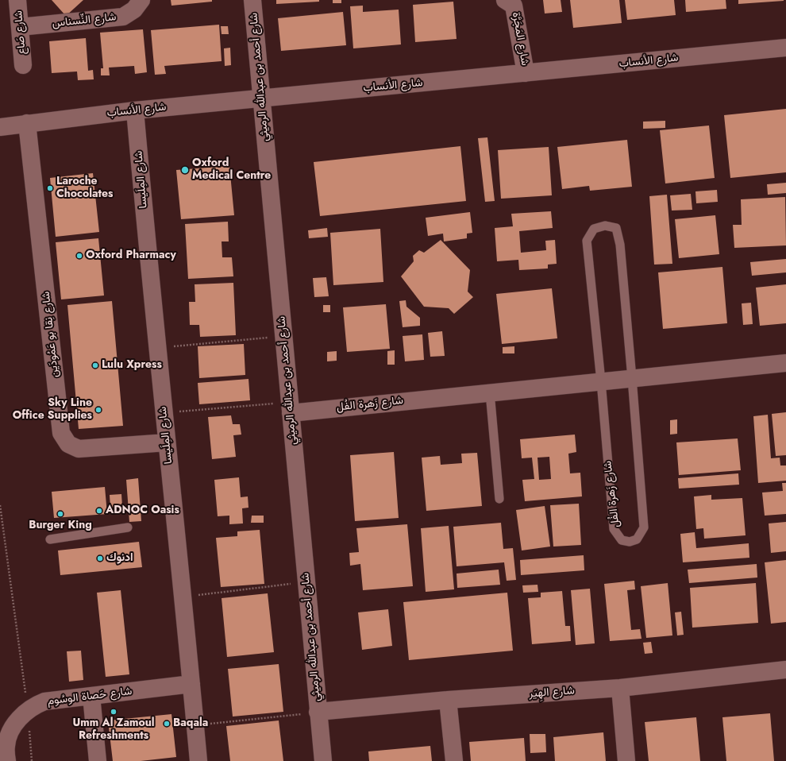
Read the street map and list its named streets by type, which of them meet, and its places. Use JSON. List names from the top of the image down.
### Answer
{
  "streets": {
    "street": [
      "شارع النِّسناس",
      "شارع صَاع",
      "شارع المَجَرَّة",
      "شارع الأنساب",
      "شارع أحمد بن عبدالله الرميثي",
      "شارع المِلَيسا",
      "شارع نِقا بو عَمُودَين",
      "شارع زَهرة الفُل",
      "شارع الهِيَر",
      "شارع حَصاة الوسُوم"
    ]
  },
  "crossings": [
    ["شارع النِّسناس", "شارع صَاع"],
    ["شارع المَجَرَّة", "شارع الأنساب"],
    ["شارع الأنساب", "شارع أحمد بن عبدالله الرميثي"],
    ["شارع الأنساب", "شارع المِلَيسا"],
    ["شارع الأنساب", "شارع نِقا بو عَمُودَين"],
    ["شارع أحمد بن عبدالله الرميثي", "شارع زَهرة الفُل"],
    ["شارع أحمد بن عبدالله الرميثي", "شارع الهِيَر"],
    ["شارع المِلَيسا", "شارع نِقا بو عَمُودَين"],
    ["شارع المِلَيسا", "شارع حَصاة الوسُوم"]
  ],
  "places": [
    "Oxford Medical Centre",
    "Laroche Chocolates",
    "Oxford Pharmacy",
    "Lulu Xpress",
    "Sky Line Office Supplies",
    "ADNOC Oasis",
    "Burger King",
    "ادنوك",
    "Umm Al Zamoul Refreshments",
    "Baqala"
  ]
}
